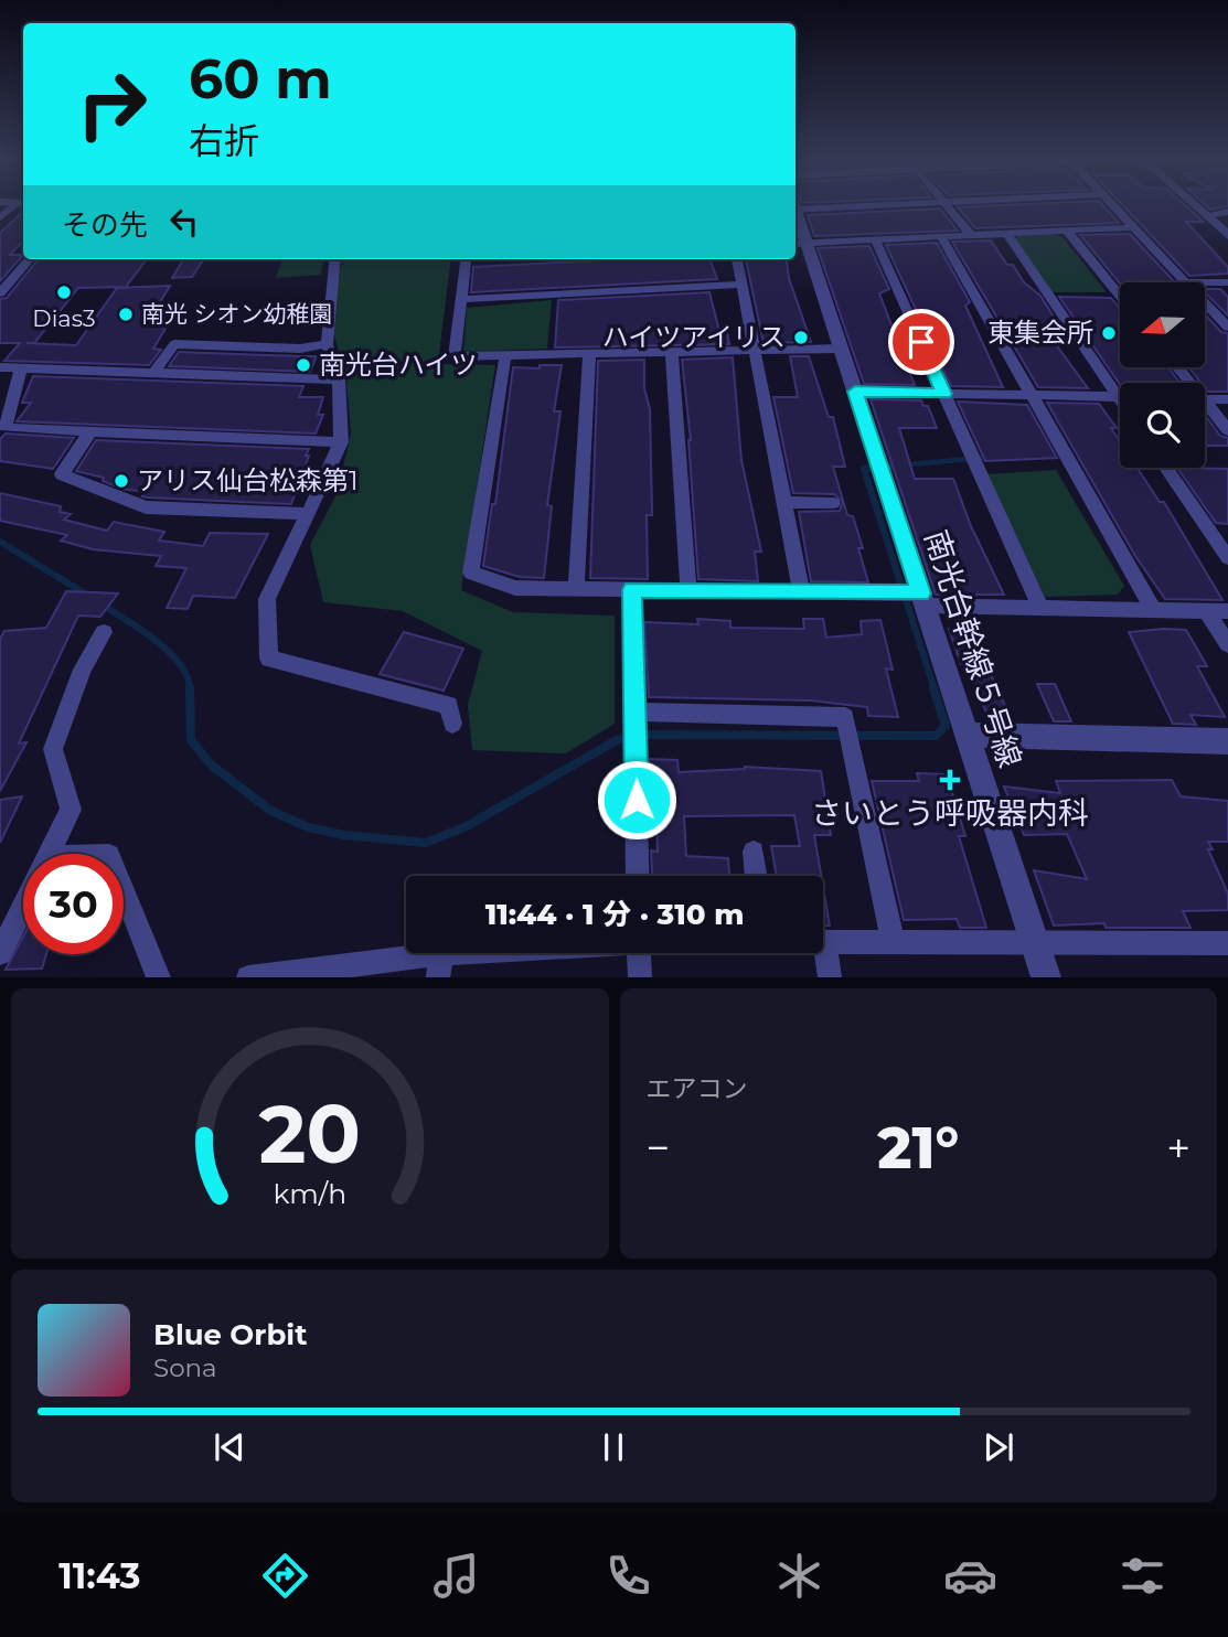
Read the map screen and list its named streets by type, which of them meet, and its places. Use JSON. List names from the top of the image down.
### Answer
{
  "streets": {
    "street": ["南光台幹線５号線"]
  },
  "places": {
    "other": [
      "Dias3",
      "南光 シオン幼稚園",
      "東集会所",
      "ハイツアイリス",
      "南光台ハイツ",
      "アリス仙台松森第1"
    ],
    "health": ["さいとう呼吸器内科"]
  },
  "north": "left",
  "page": {
    "turn": ["60 m", "右折"],
    "then": "その先",
    "limit": "30",
    "trip": "11:44 · 1 分 · 310 m",
    "tile": "エアコン",
    "heat": ["−", "21°", "+"],
    "song": ["Blue Orbit", "Sona"],
    "tabs": "11:43",
    "gauge": ["20", "km/h"]
  }
}
